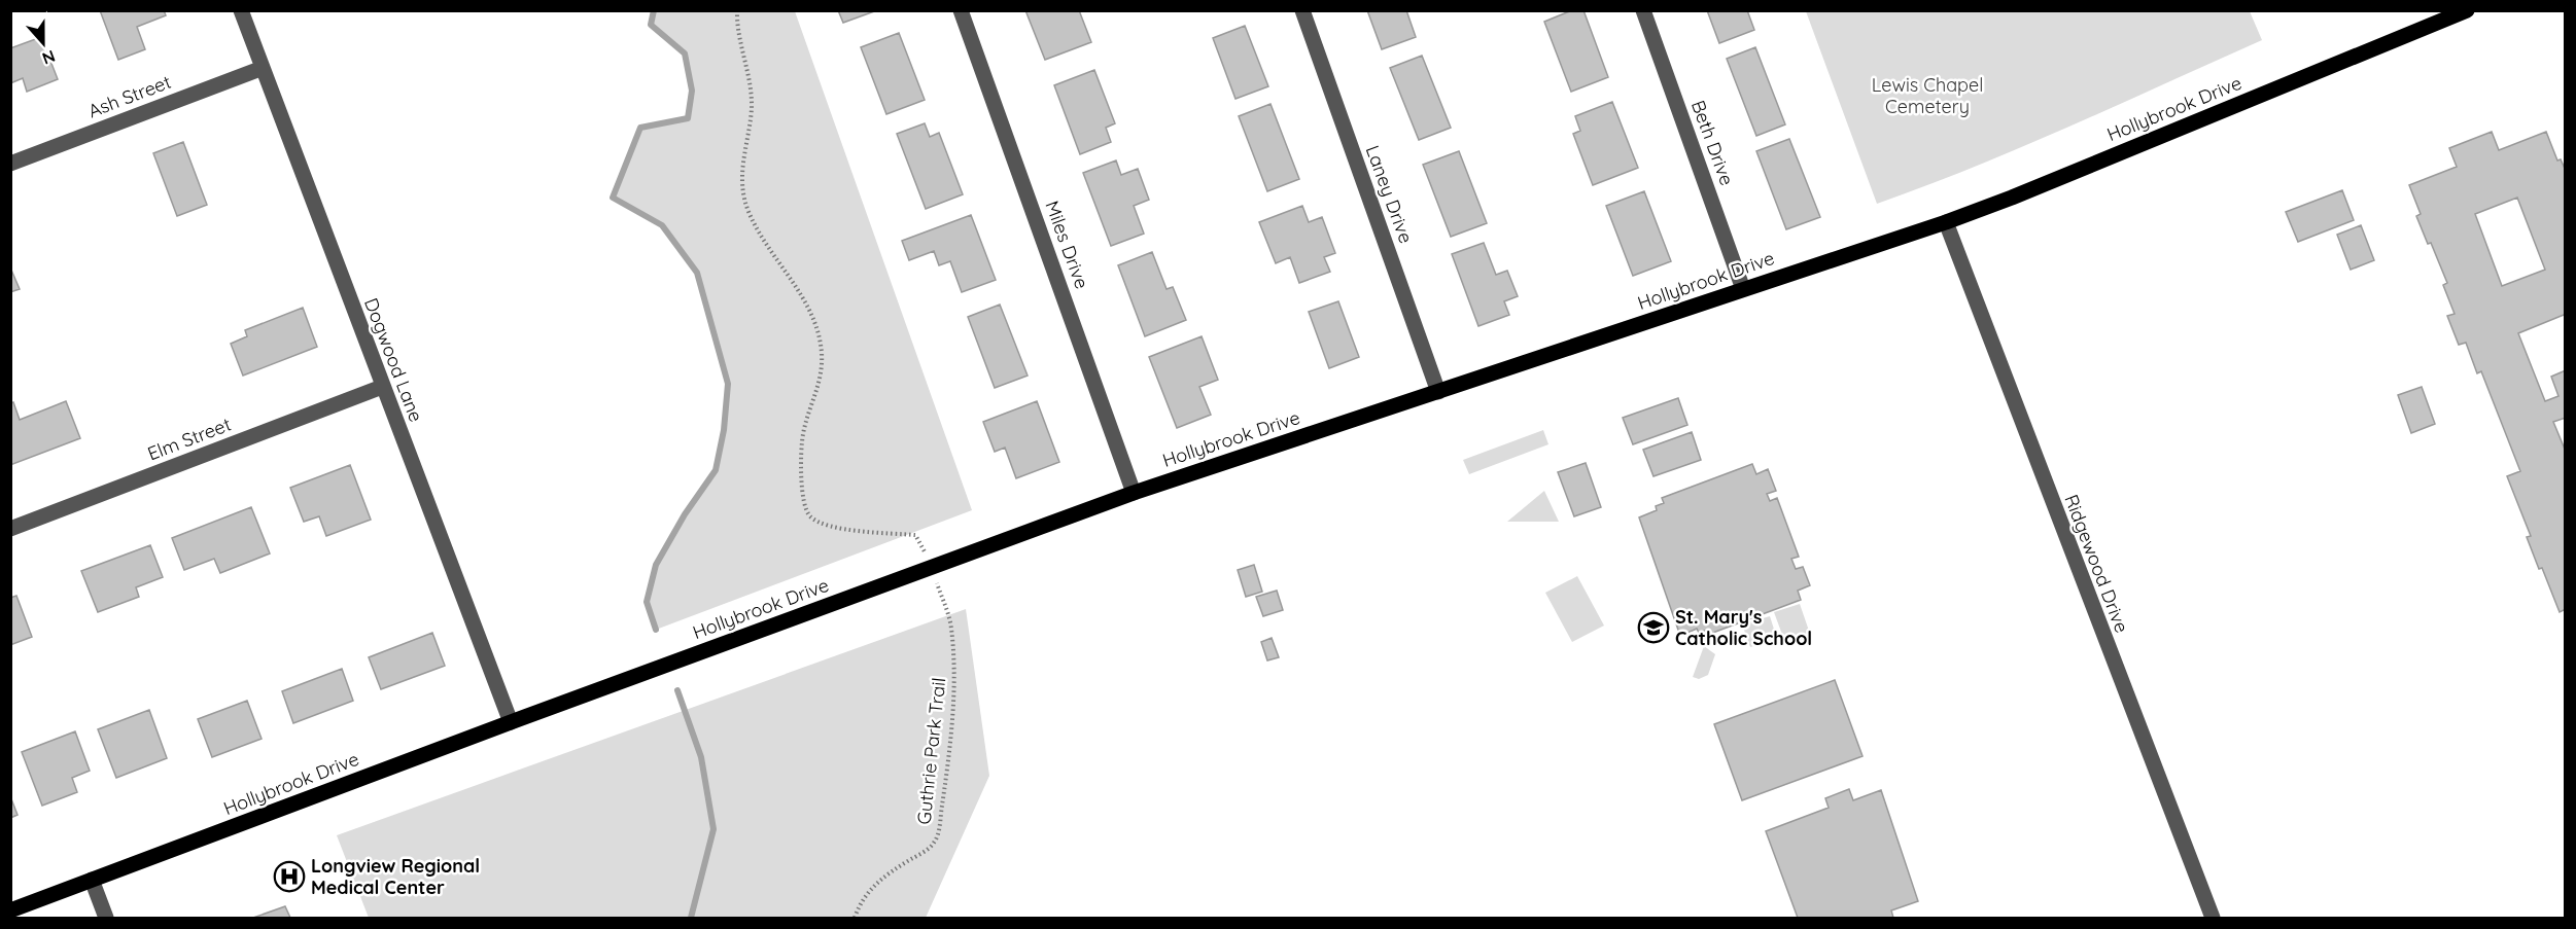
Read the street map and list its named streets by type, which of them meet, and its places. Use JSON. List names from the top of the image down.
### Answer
{
  "streets": {
    "main road": ["Hollybrook Drive"],
    "street": [
      "Ash Street",
      "Beth Drive",
      "Laney Drive",
      "Miles Drive",
      "Dogwood Lane",
      "Elm Street",
      "Ridgewood Drive"
    ],
    "path": ["Guthrie Park Trail"]
  },
  "crossings": [
    ["Ash Street", "Dogwood Lane"],
    ["Hollybrook Drive", "Beth Drive"],
    ["Hollybrook Drive", "Laney Drive"],
    ["Hollybrook Drive", "Miles Drive"],
    ["Hollybrook Drive", "Dogwood Lane"],
    ["Hollybrook Drive", "Ridgewood Drive"],
    ["Dogwood Lane", "Elm Street"]
  ],
  "parks": ["Lewis Chapel Cemetery"],
  "places": {
    "school or university": ["St. Mary's Catholic School"],
    "hospital": ["Longview Regional Medical Center"]
  },
  "north": "bottom"
}
